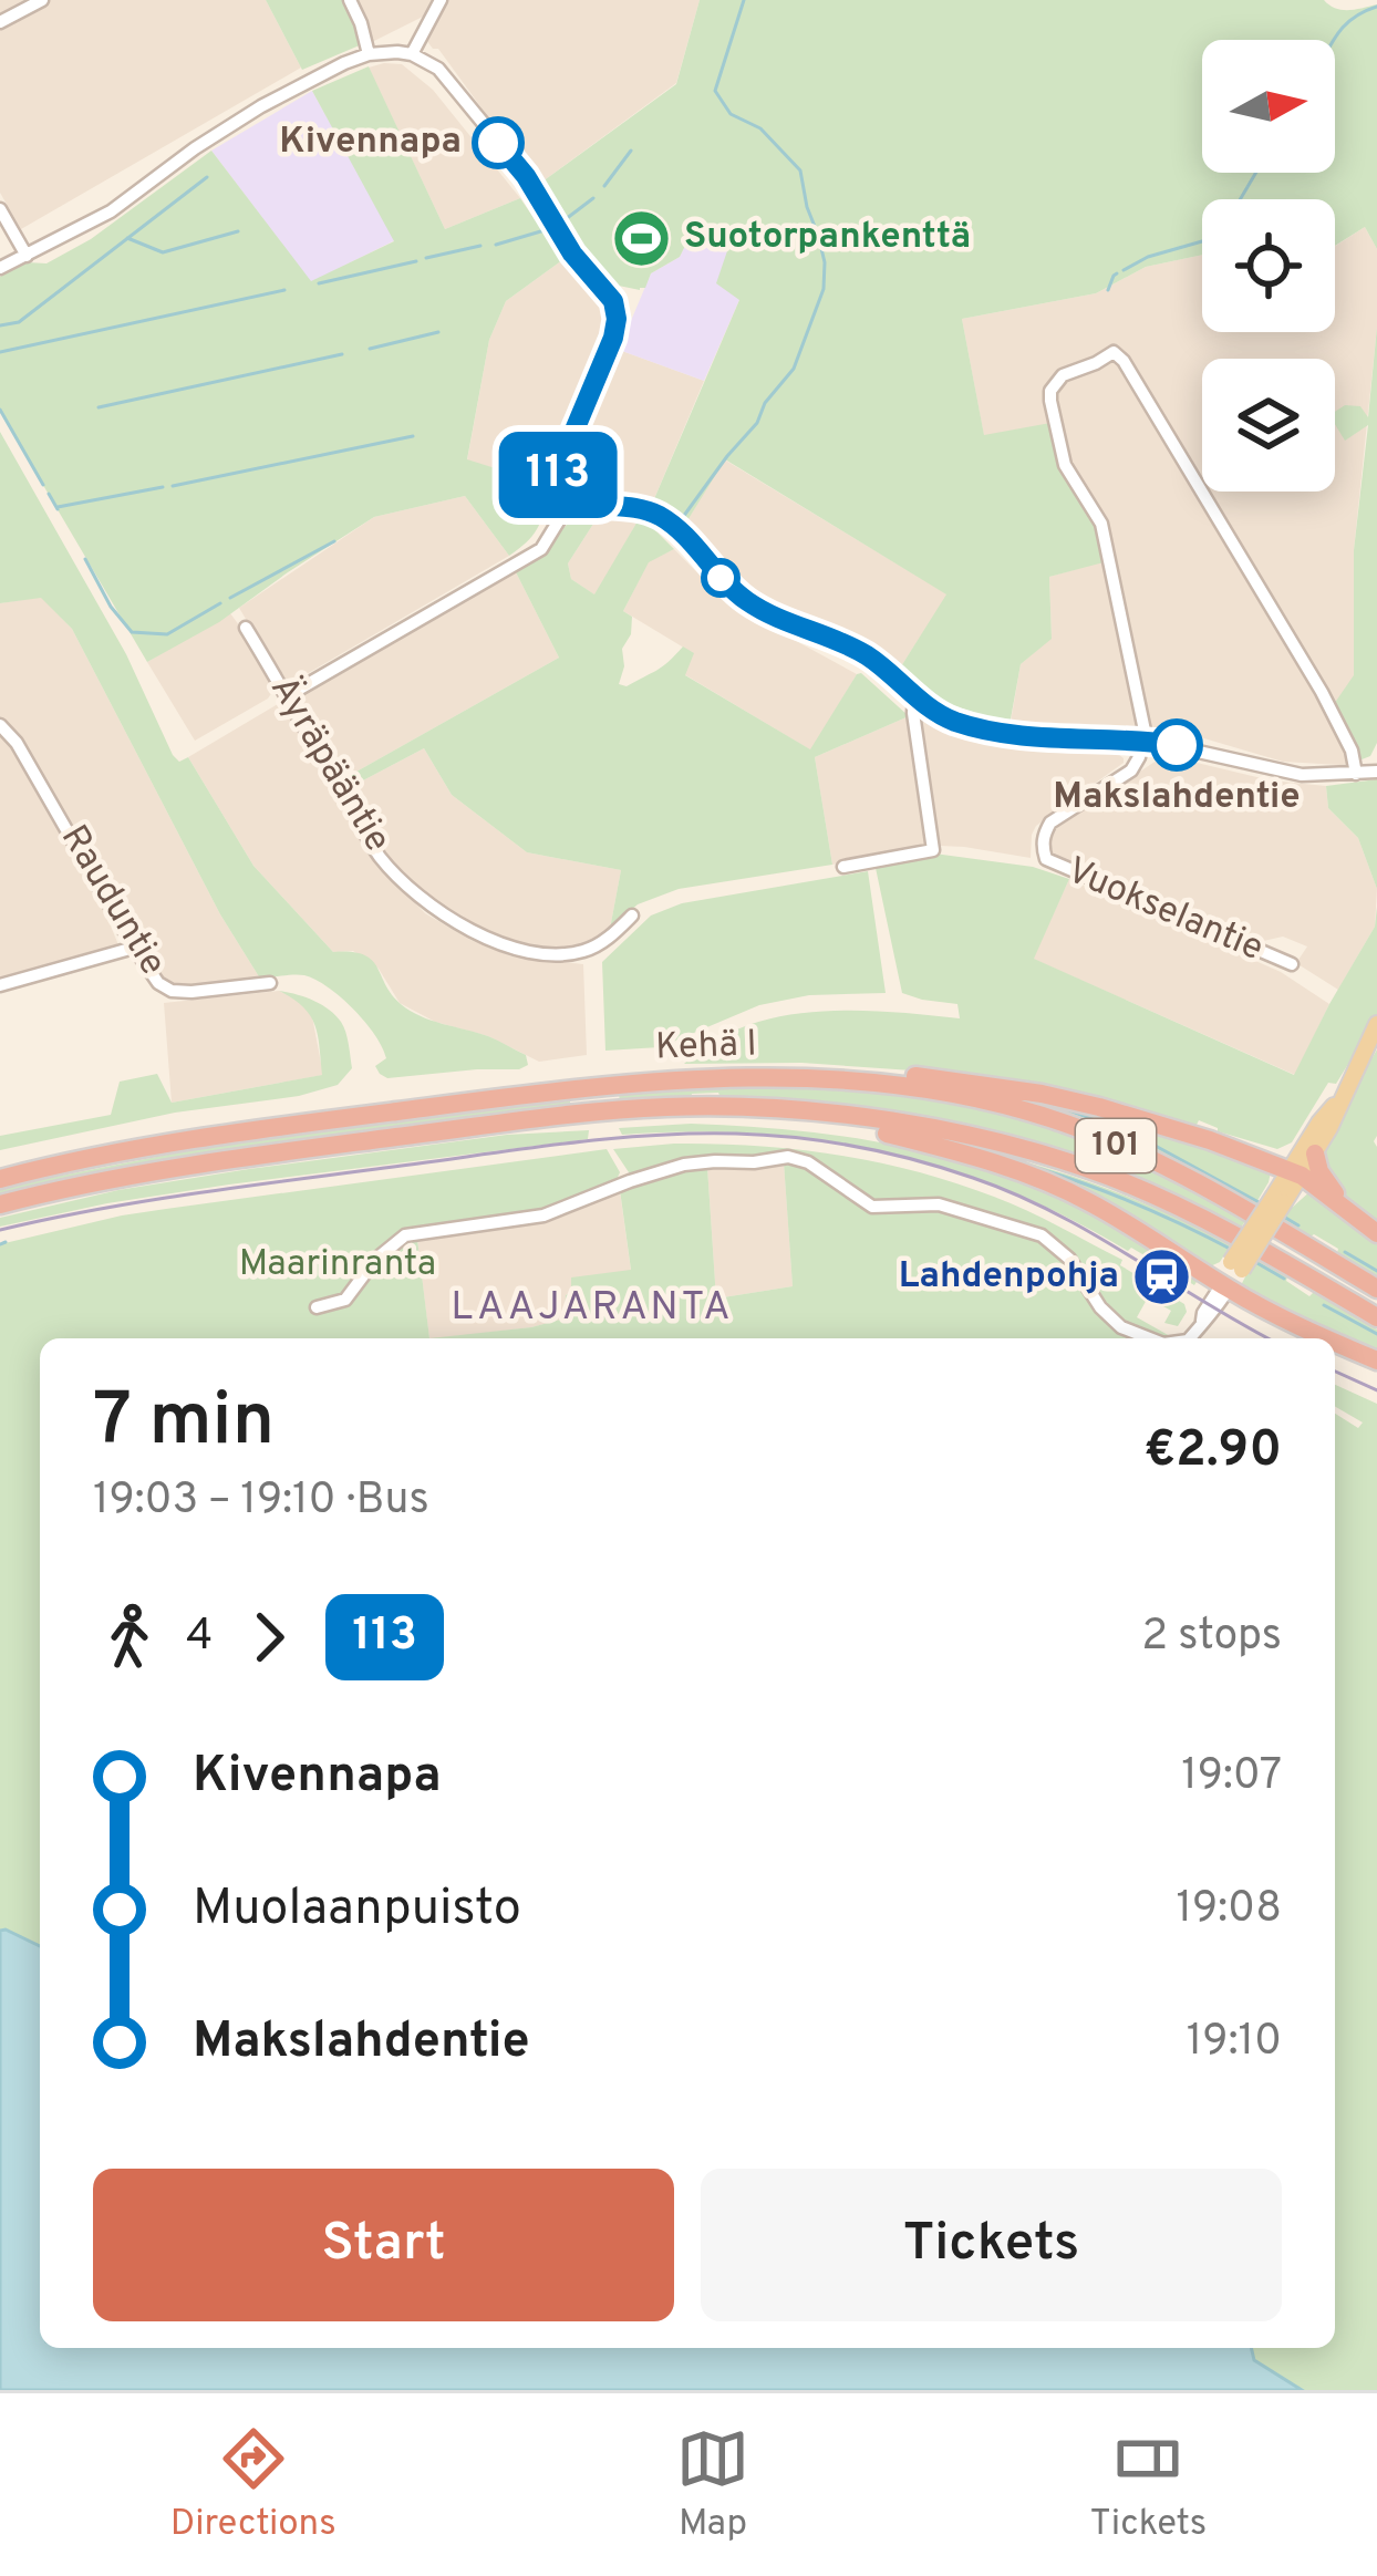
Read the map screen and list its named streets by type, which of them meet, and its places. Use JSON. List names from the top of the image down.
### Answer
{
  "streets": {
    "highway": ["Kehä I", "101"],
    "street": ["Äyräpääntie", "Rauduntie", "Vuokselantie"]
  },
  "districts": ["LAAJARANTA"],
  "parks": ["Maarinranta"],
  "places": {
    "other": ["Kivennapa", "Makslahdentie"],
    "sports": ["Suotorpankenttä"],
    "station": ["Lahdenpohja"]
  },
  "lines": ["bus line 113"],
  "north": "right",
  "page": {
    "on_map": "113",
    "heading": ["7 min", "19:03 – 19:10 · Bus", "€2.90"],
    "legs": ["4", "113", "2 stops"],
    "list": [
      {
        "name": "Kivennapa",
        "value": "19:07"
      },
      {
        "name": "Muolaanpuisto",
        "value": "19:08"
      },
      {
        "name": "Makslahdentie",
        "value": "19:10"
      }
    ],
    "buttons": ["Start", "Tickets"],
    "tabs": ["Directions", "Map", "Tickets"]
  }
}
